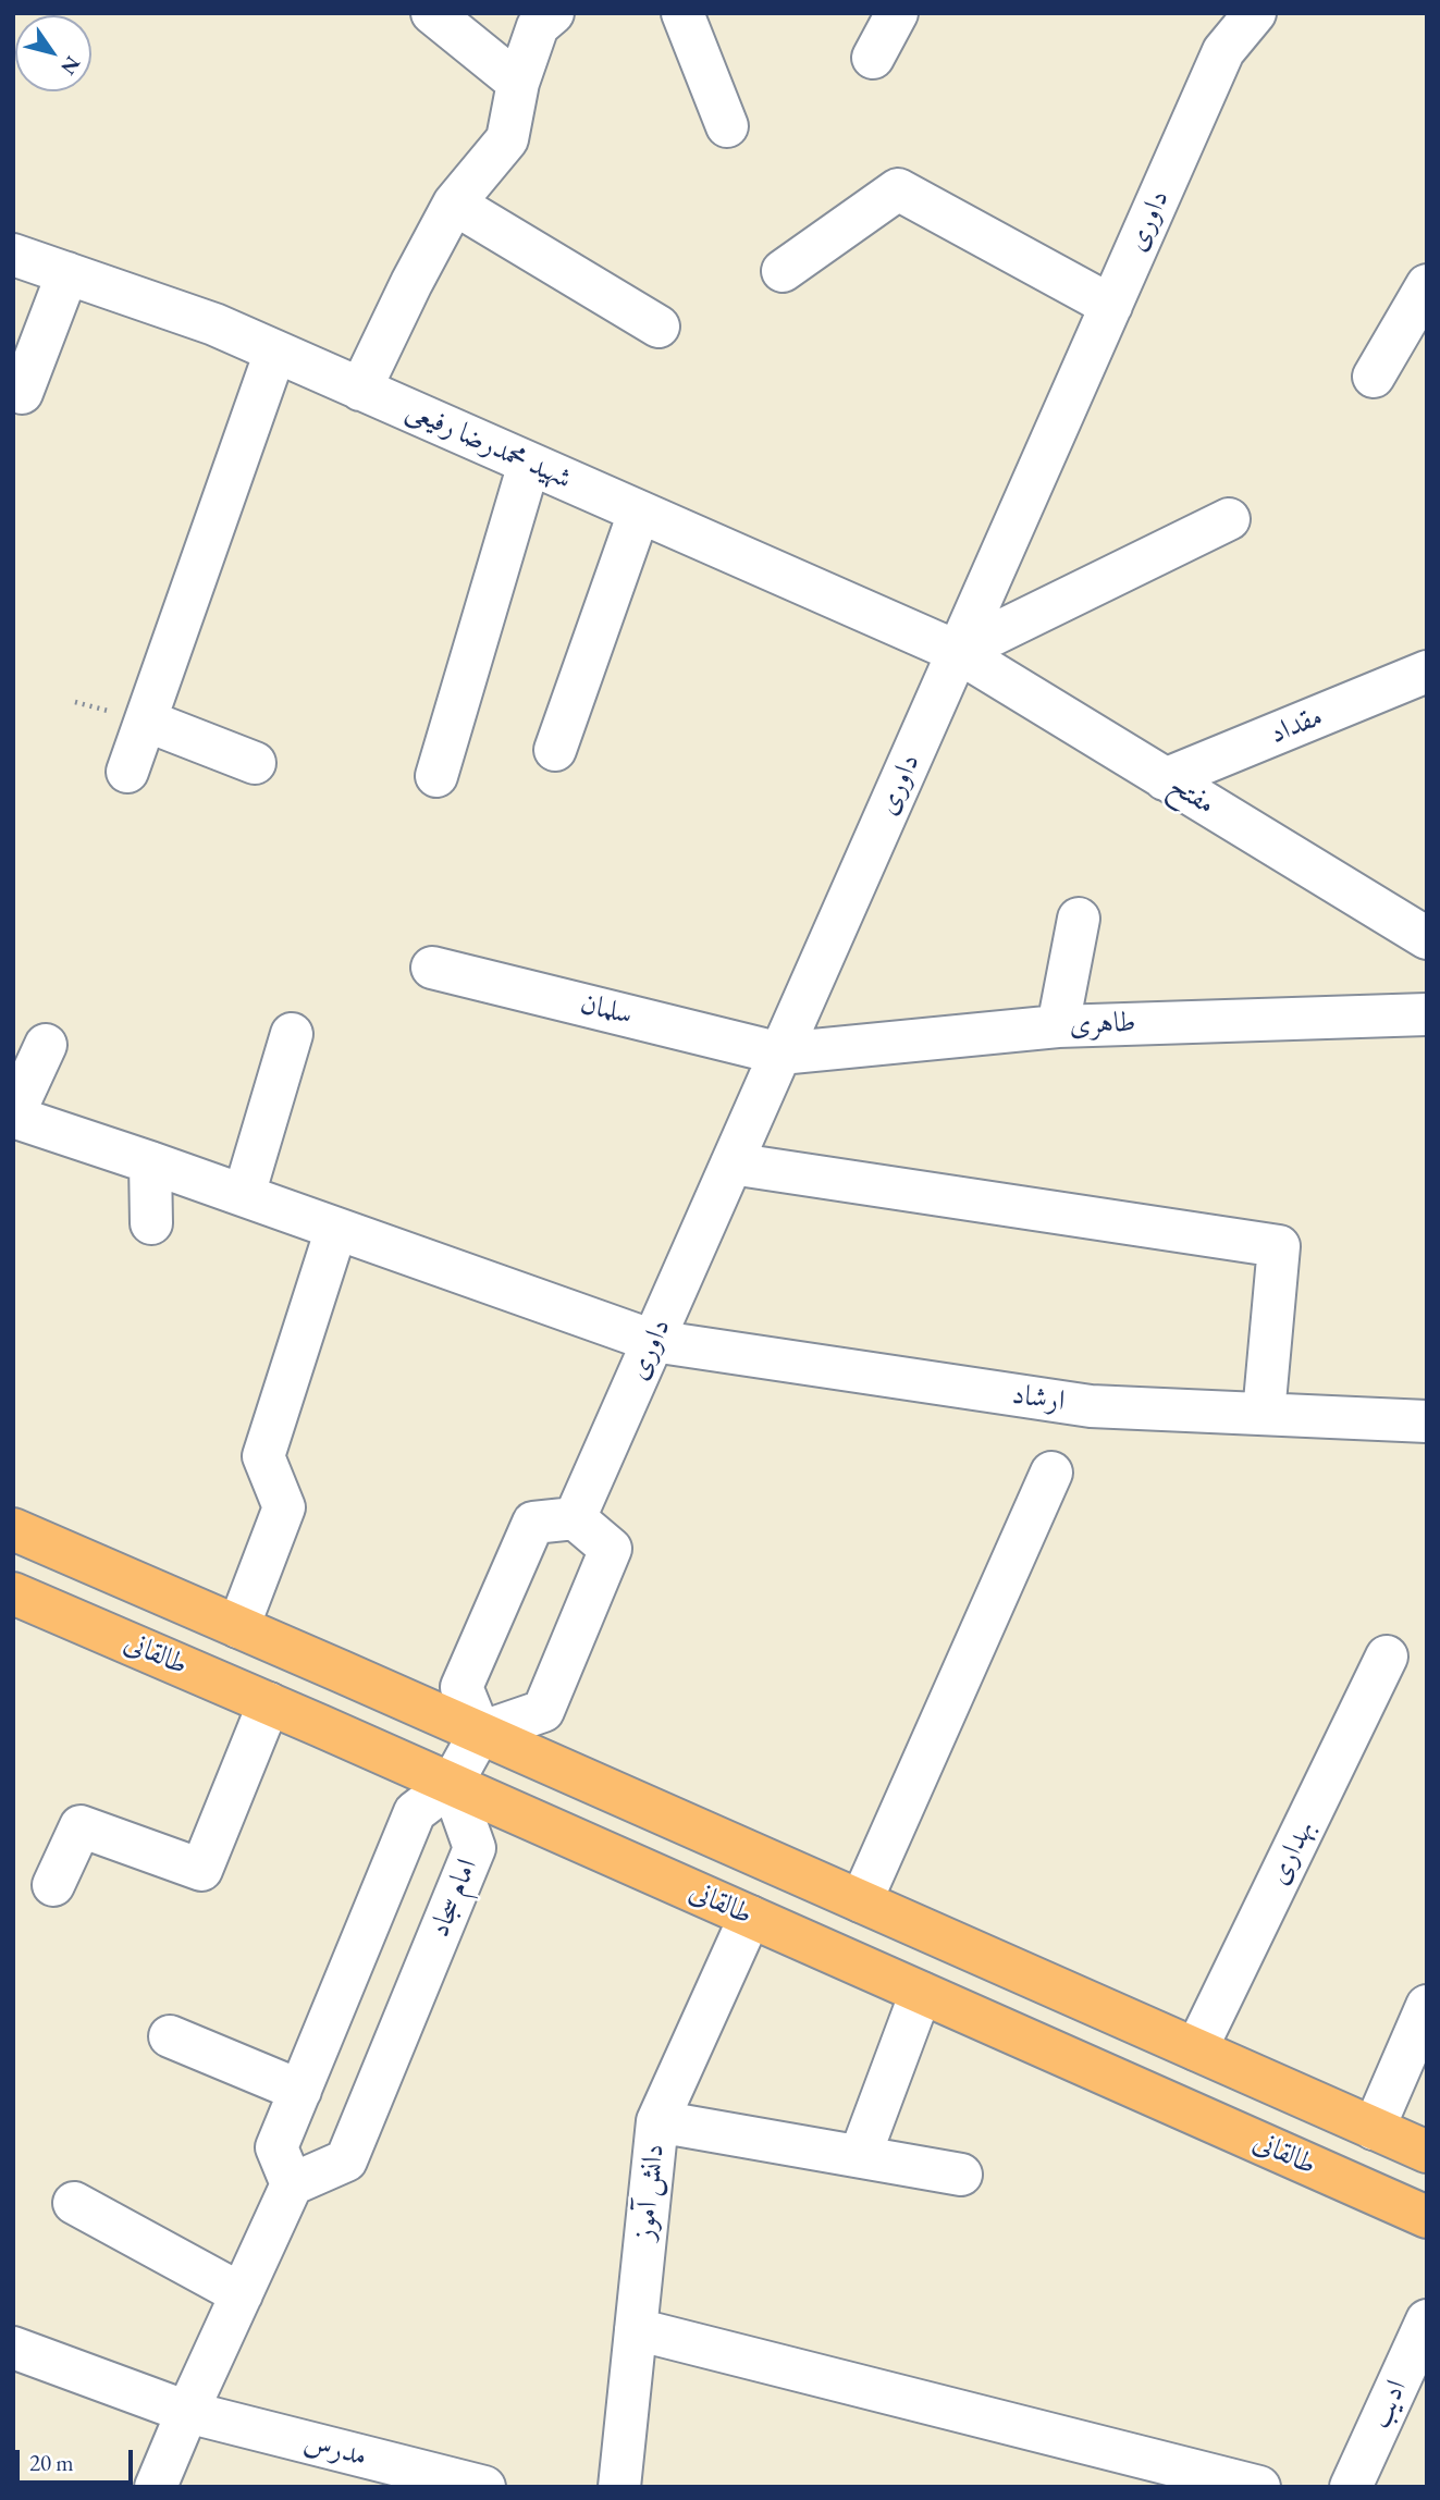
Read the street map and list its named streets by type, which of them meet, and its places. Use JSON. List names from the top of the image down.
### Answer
{
  "streets": {
    "main road": ["طالقانی"],
    "street": [
      "داوری",
      "شهید محمدرضا رفیعی",
      "مقداد",
      "مفتح",
      "سلمان",
      "طاهری",
      "ارشاد",
      "بهداری",
      "امام سجاد",
      "دانش آموز",
      "ادیب",
      "مدرس"
    ]
  },
  "crossings": [
    ["داوری", "شهید محمدرضا رفیعی"],
    ["داوری", "مفتح"],
    ["داوری", "سلمان"],
    ["داوری", "طاهری"],
    ["داوری", "ارشاد"],
    ["شهید محمدرضا رفیعی", "مفتح"],
    ["مقداد", "مفتح"],
    ["سلمان", "طاهری"],
    ["طالقانی", "بهداری"],
    ["طالقانی", "امام سجاد"],
    ["طالقانی", "دانش آموز"]
  ],
  "scale_bar": "20 m",
  "north": "bottom right"
}
